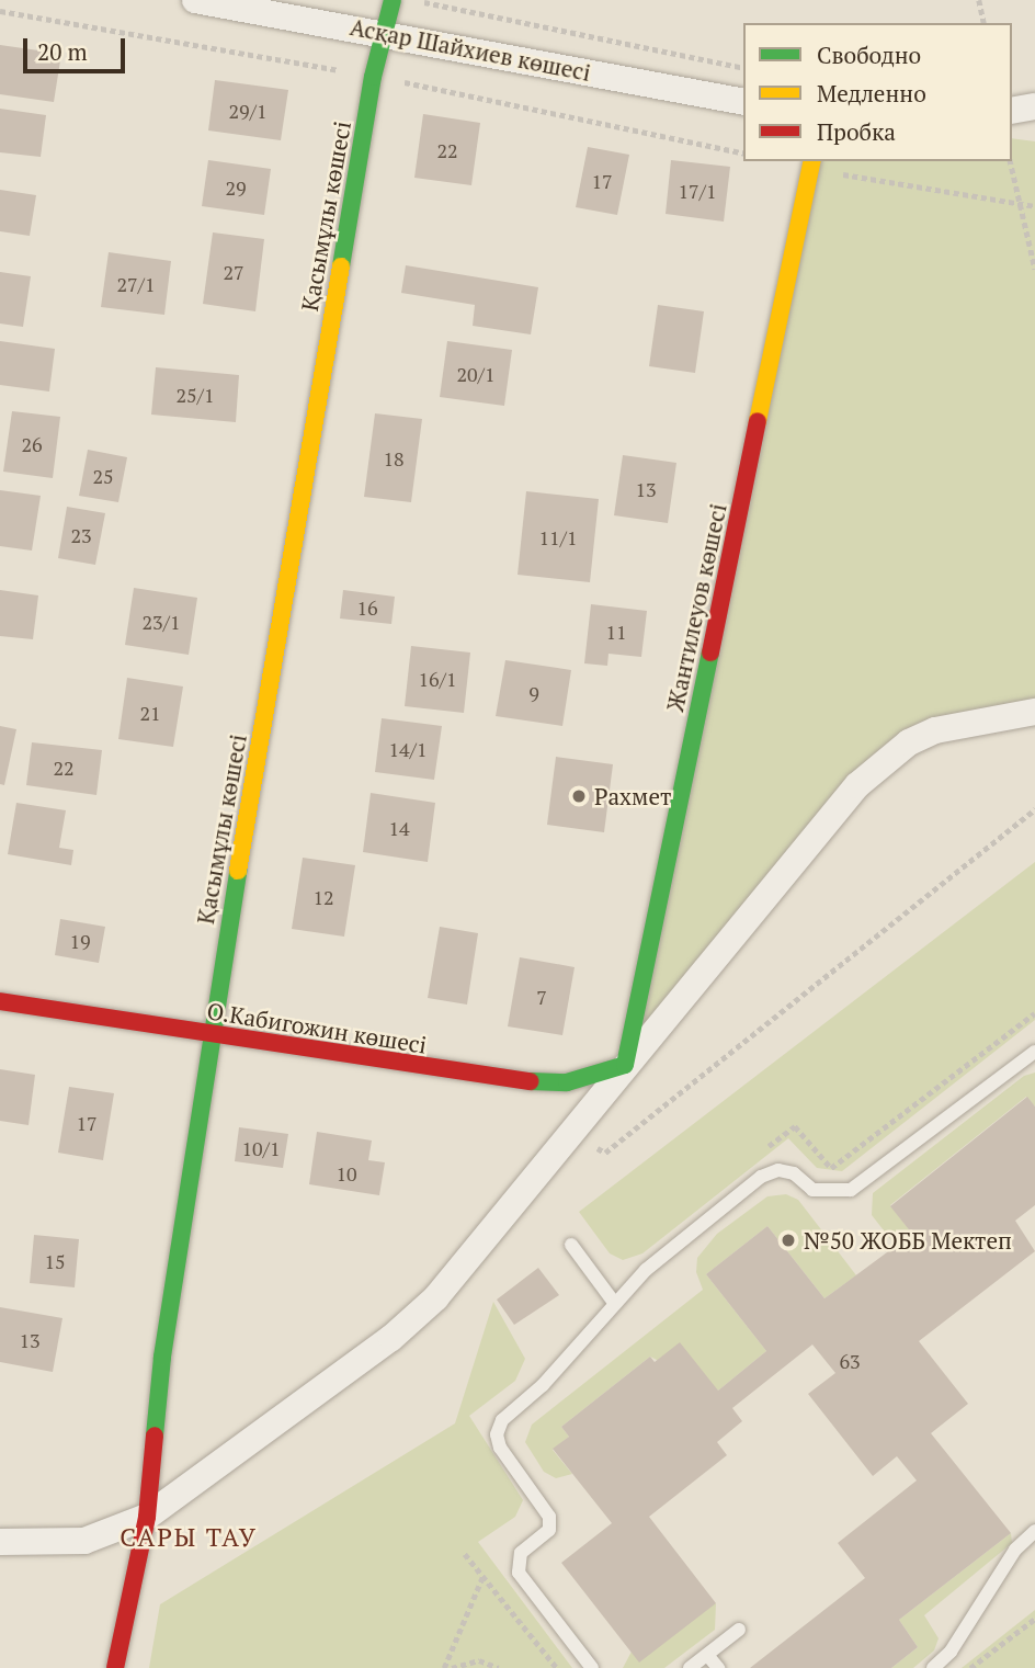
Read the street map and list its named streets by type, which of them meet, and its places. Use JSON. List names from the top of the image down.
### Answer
{
  "streets": {
    "street": [
      "Асқар Шайхиев көшесі",
      "Қасымұлы көшесі",
      "Жантилеуов көшесі",
      "О.Кабигожин көшесі"
    ]
  },
  "crossings": [
    ["Асқар Шайхиев көшесі", "Қасымұлы көшесі"],
    ["Қасымұлы көшесі", "О.Кабигожин көшесі"],
    ["Жантилеуов көшесі", "О.Кабигожин көшесі"]
  ],
  "districts": ["САРЫ ТАУ"],
  "places": ["Рахмет", "№50 ЖОББ Мектеп"],
  "house_numbers": [
    "29/1",
    "22",
    "17",
    "29",
    "17/1",
    "27",
    "27/1",
    "20/1",
    "25/1",
    "26",
    "18",
    "25",
    "13",
    "23",
    "11/1",
    "16",
    "23/1",
    "11",
    "16/1",
    "9",
    "21",
    "14/1",
    "22",
    "14",
    "12",
    "19",
    "7",
    "17",
    "10/1",
    "10",
    "15",
    "13",
    "63"
  ],
  "legend": ["Свободно", "Медленно", "Пробка"],
  "scale_bar": "20 m"
}
